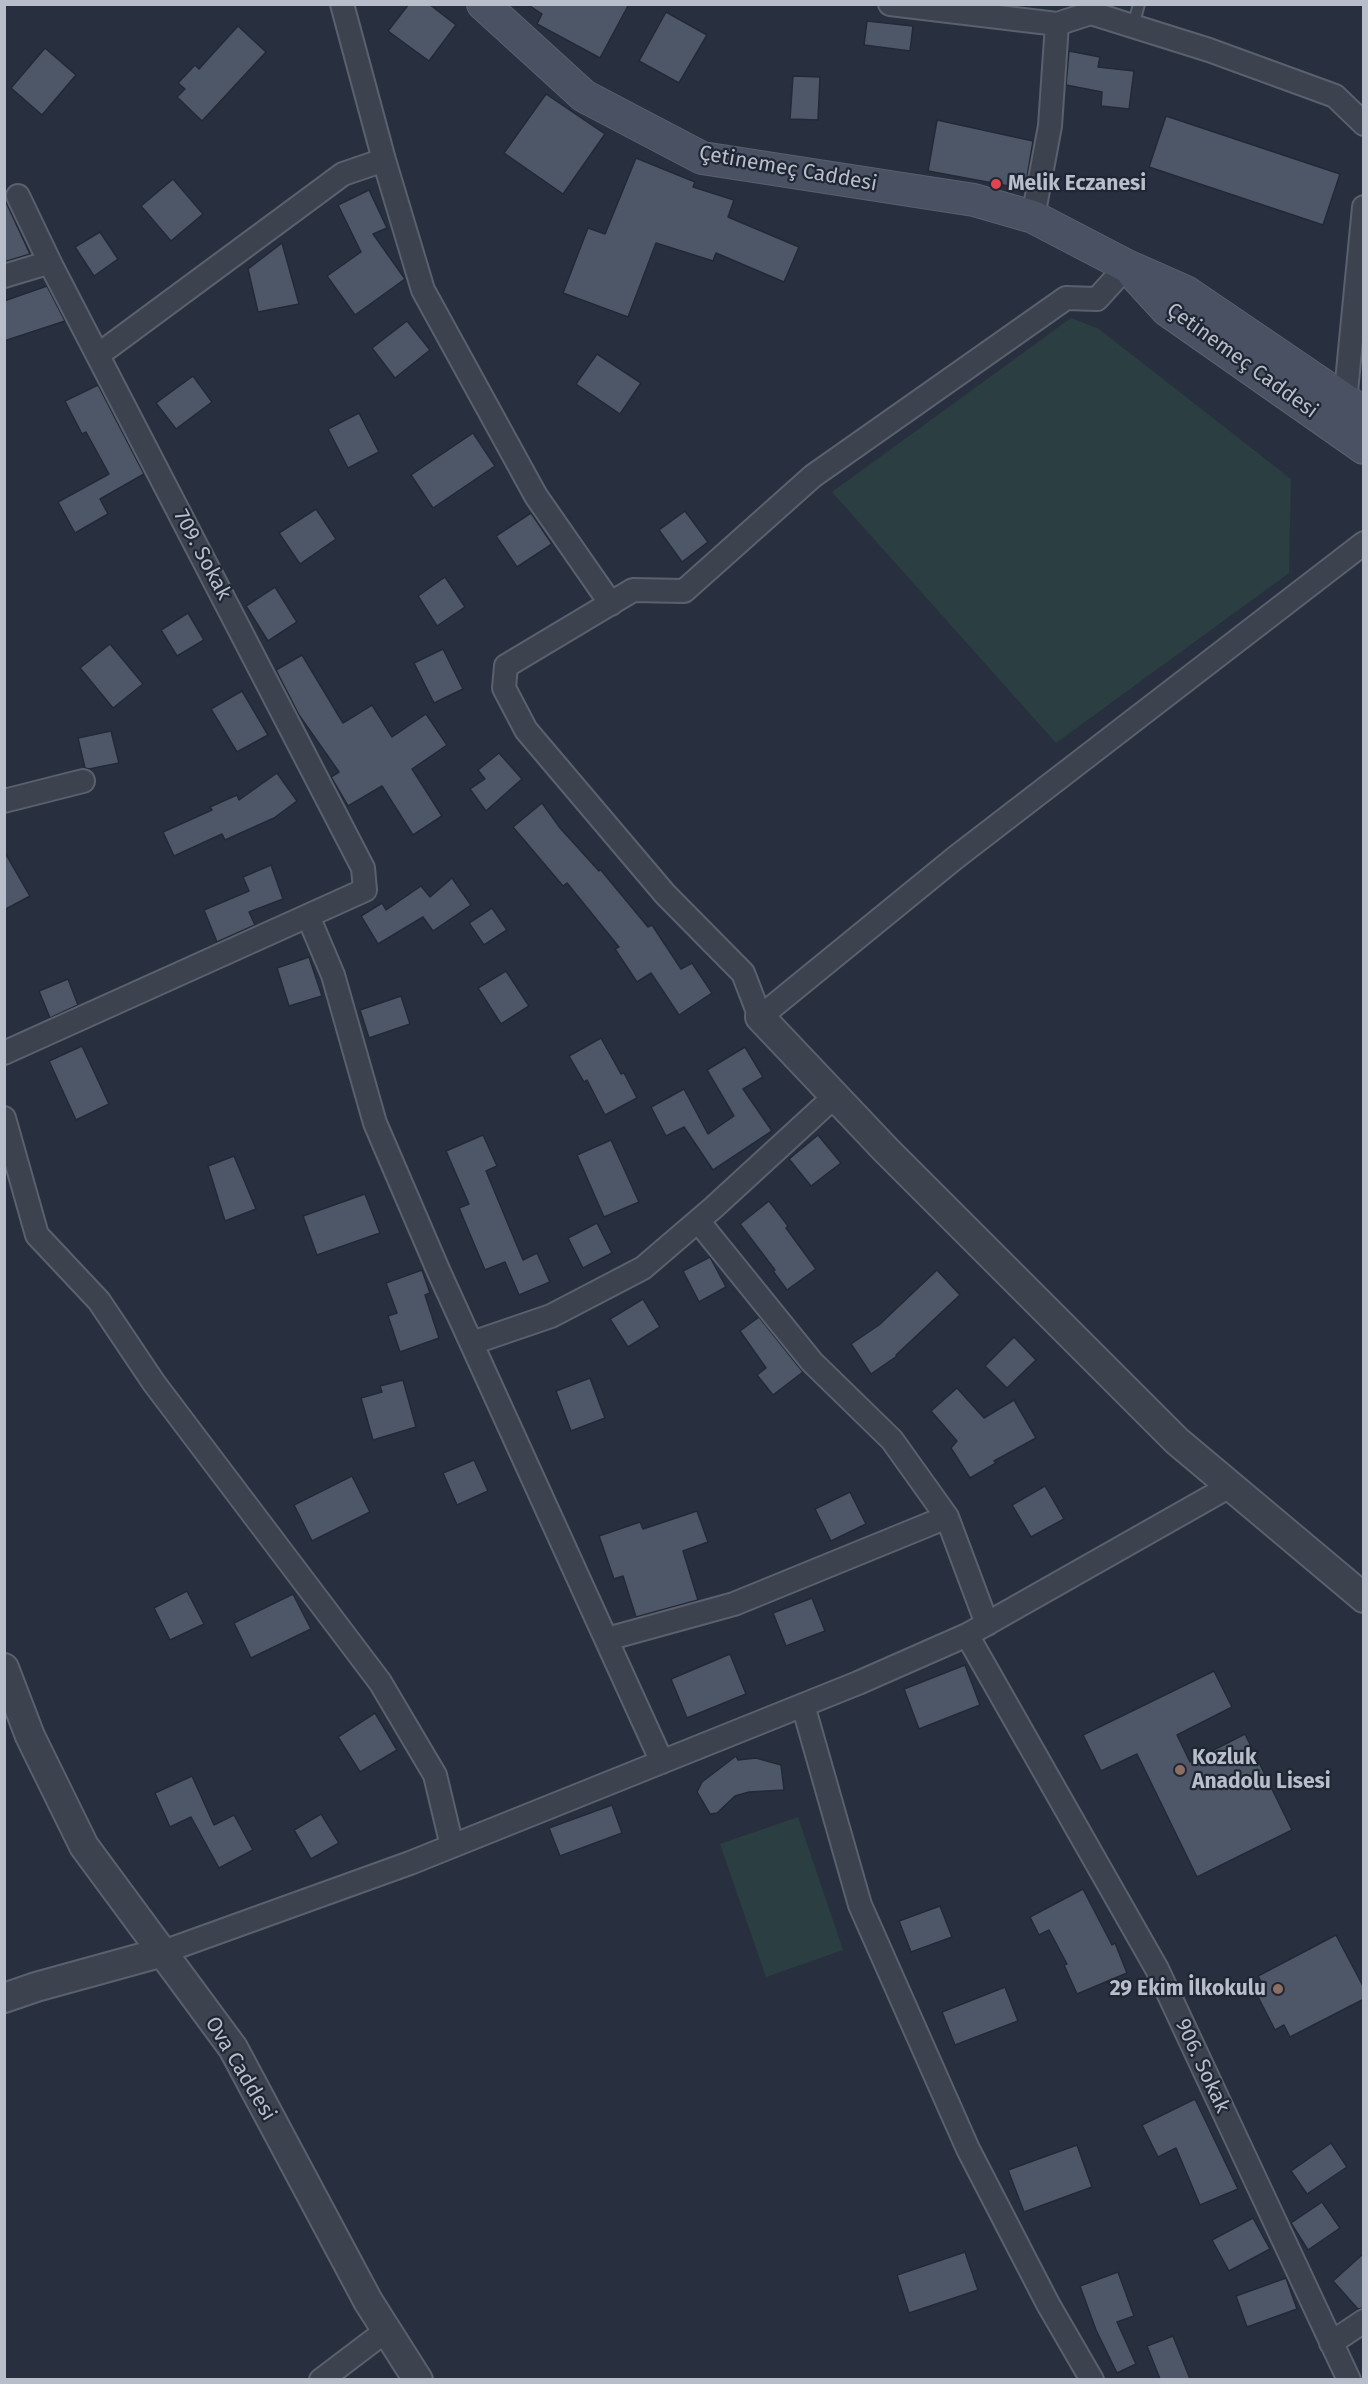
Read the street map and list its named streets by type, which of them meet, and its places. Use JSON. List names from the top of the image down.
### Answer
{
  "streets": {
    "main road": ["Çetinemeç Caddesi"],
    "street": ["709. Sokak", "906. Sokak", "Ova Caddesi"]
  },
  "places": ["Melik Eczanesi", "Kozluk Anadolu Lisesi", "29 Ekim İlkokulu"]
}
